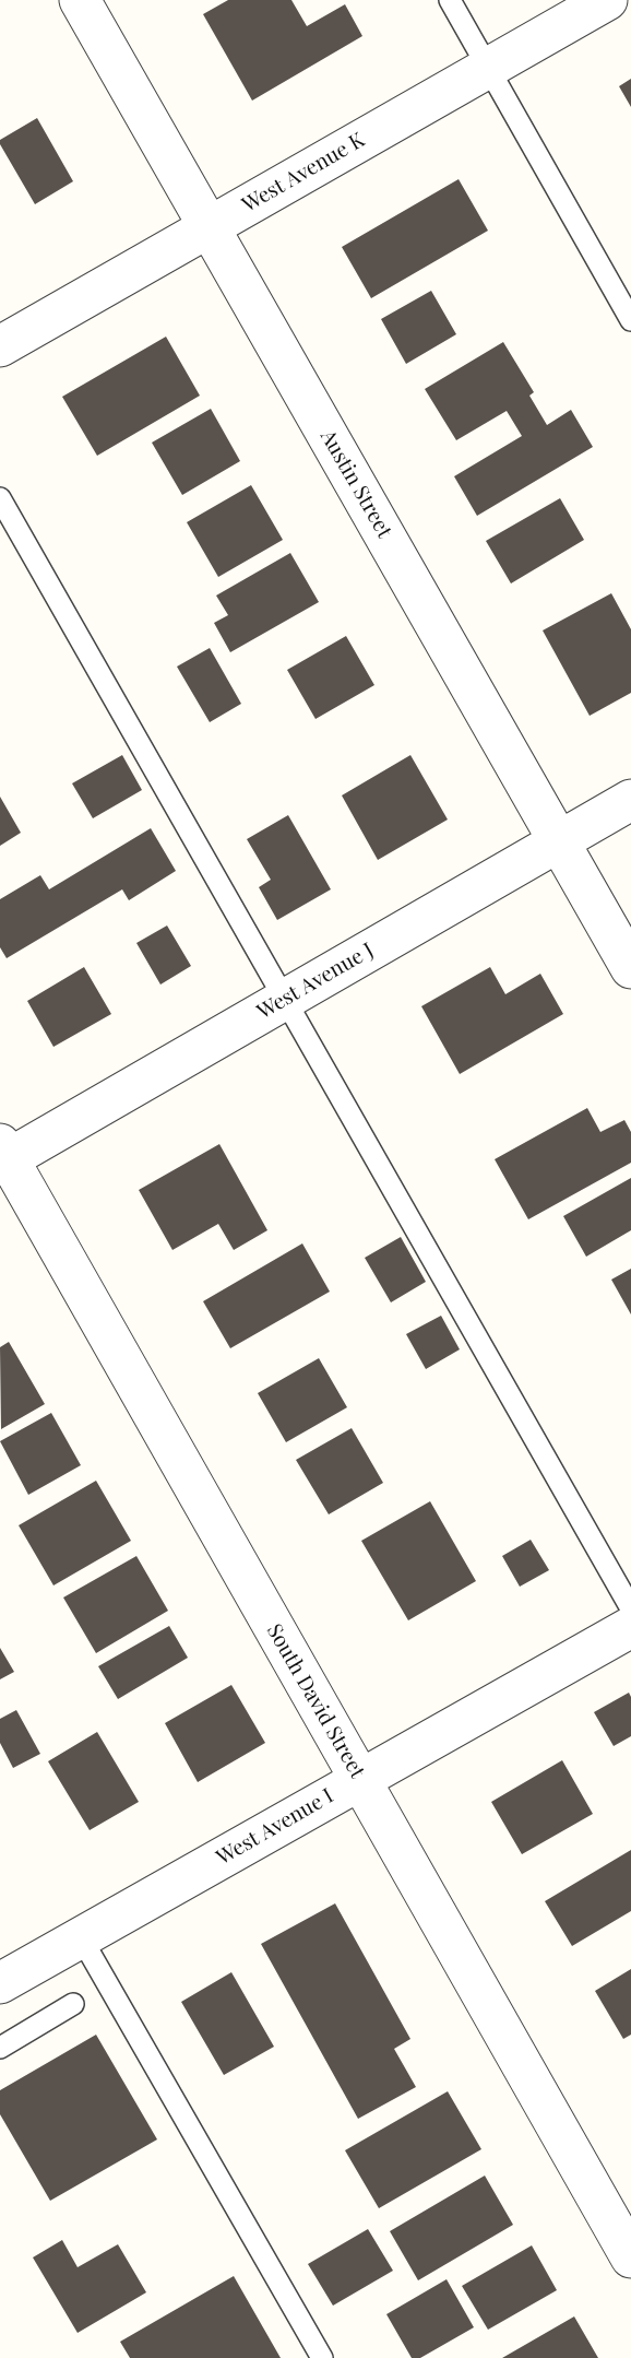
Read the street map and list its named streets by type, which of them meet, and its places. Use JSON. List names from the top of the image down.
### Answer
{
  "streets": {
    "street": [
      "West Avenue K",
      "Austin Street",
      "West Avenue J",
      "South David Street",
      "West Avenue I"
    ]
  },
  "crossings": [
    ["West Avenue K", "Austin Street"],
    ["Austin Street", "West Avenue J"],
    ["West Avenue J", "South David Street"],
    ["South David Street", "West Avenue I"]
  ]
}
